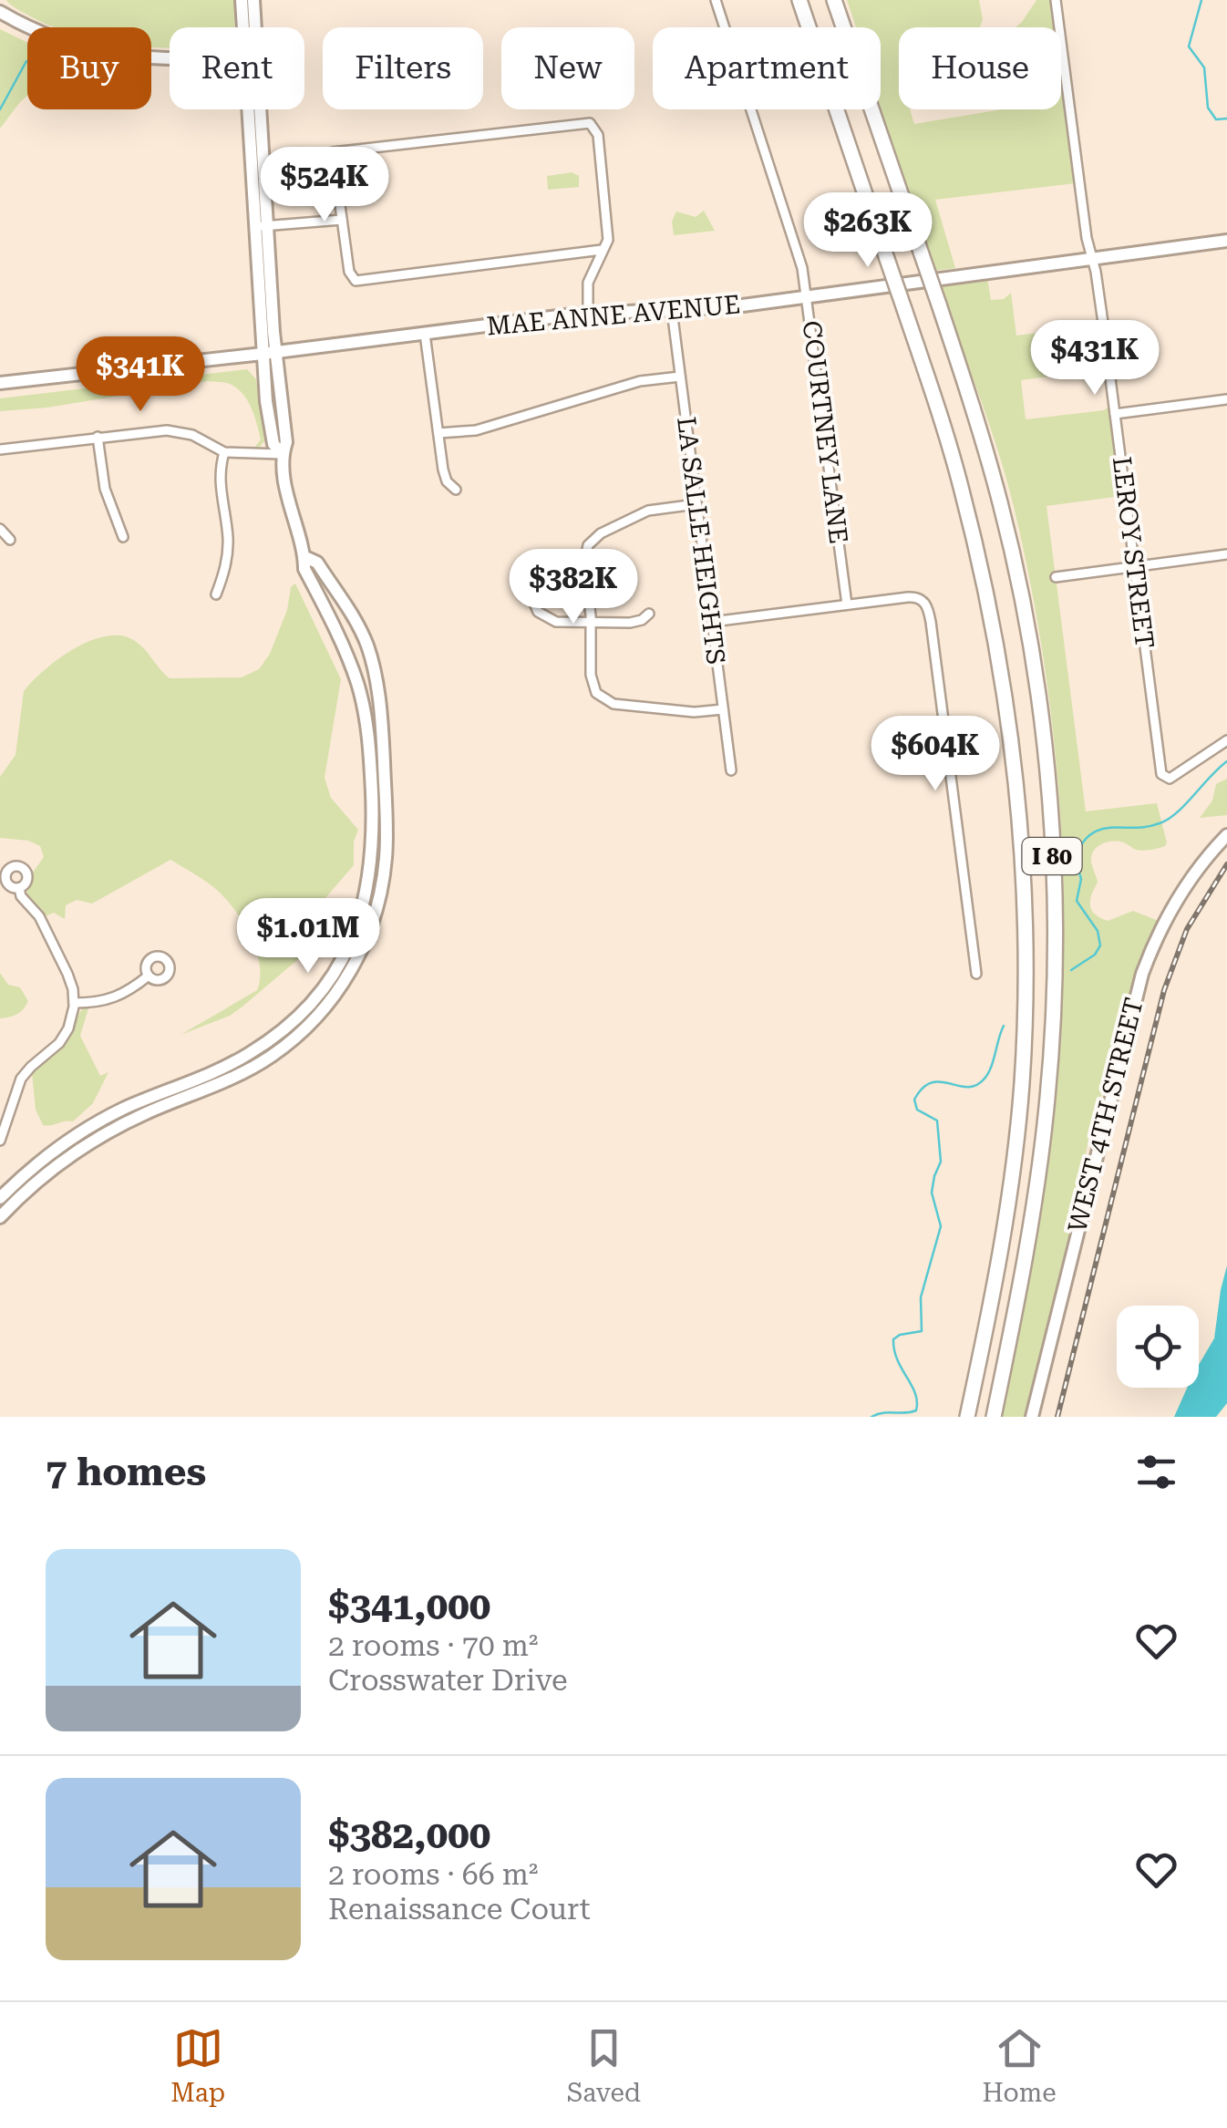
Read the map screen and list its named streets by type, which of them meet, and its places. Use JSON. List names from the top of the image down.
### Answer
{
  "streets": {
    "highway": ["I 80"],
    "main road": ["MAE ANNE AVENUE", "WEST 4TH STREET"],
    "street": ["COURTNEY LANE", "LA SALLE HEIGHTS", "LEROY STREET"]
  },
  "crossings": [
    ["MAE ANNE AVENUE", "COURTNEY LANE"],
    ["MAE ANNE AVENUE", "LA SALLE HEIGHTS"],
    ["MAE ANNE AVENUE", "LEROY STREET"]
  ],
  "page": {
    "chip": [
      "Buy",
      "Rent",
      "Filters",
      "New",
      "Apartment",
      "House"
    ],
    "price": [
      "$524K",
      "$263K",
      "$431K",
      "$341K",
      "$382K",
      "$604K",
      "$1.01M"
    ],
    "heading": "7 homes",
    "list": [
      {
        "name": "$341,000",
        "note": "2 rooms · 70 m² · Crosswater Drive"
      },
      {
        "name": "$382,000",
        "note": "2 rooms · 66 m² · Renaissance Court"
      }
    ],
    "tabs": ["Map", "Saved", "Home"]
  }
}
